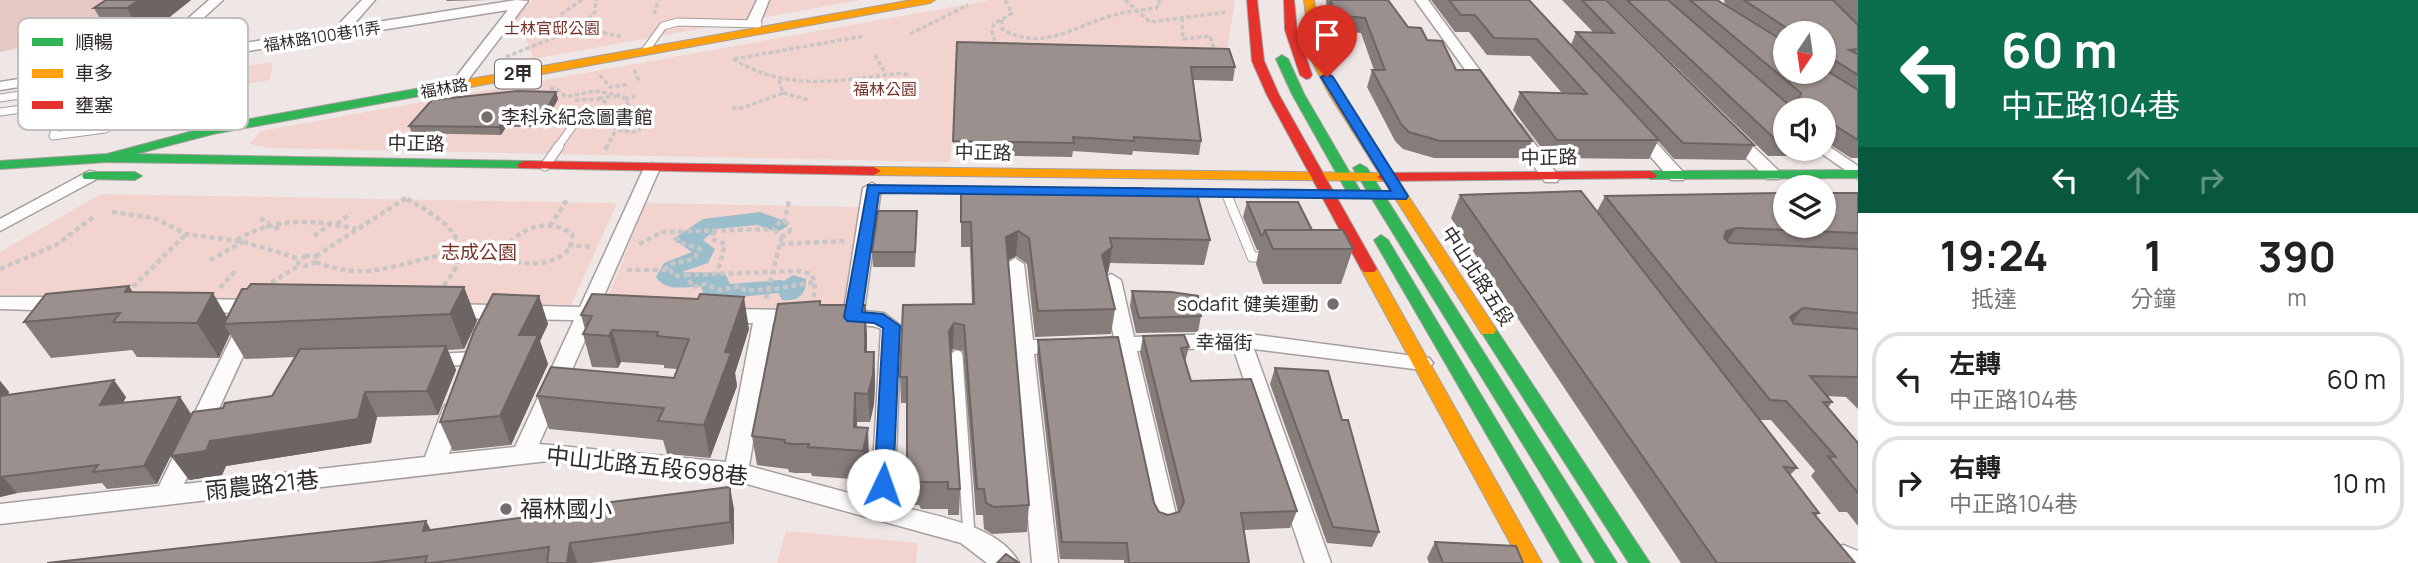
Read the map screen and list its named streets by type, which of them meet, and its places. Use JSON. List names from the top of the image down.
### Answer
{
  "streets": {
    "main road": [
      "2甲",
      "福林路",
      "中正路",
      "中山北路五段"
    ],
    "street": [
      "福林路100巷11弄",
      "幸福街",
      "中山北路五段698巷",
      "雨農路21巷"
    ]
  },
  "crossings": [
    ["2甲", "福林路"],
    ["2甲", "中正路"],
    ["福林路", "中正路"],
    ["中正路", "中山北路五段"],
    ["中山北路五段698巷", "雨農路21巷"]
  ],
  "parks": ["士林官邸公園", "福林公園", "志成公園"],
  "places": ["李科永紀念圖書館", "sodafit 健美運動", "福林國小"],
  "legend": ["順暢", "車多", "壅塞"],
  "north": "bottom",
  "page": {
    "turn": ["60 m", "中正路104巷"],
    "eta": [
      "19:24",
      "抵達",
      "1",
      "分鐘",
      "390",
      "m"
    ],
    "list": [
      {
        "name": "左轉",
        "note": "中正路104巷",
        "value": "60 m"
      },
      {
        "name": "右轉",
        "note": "中正路104巷",
        "value": "10 m"
      }
    ]
  }
}
